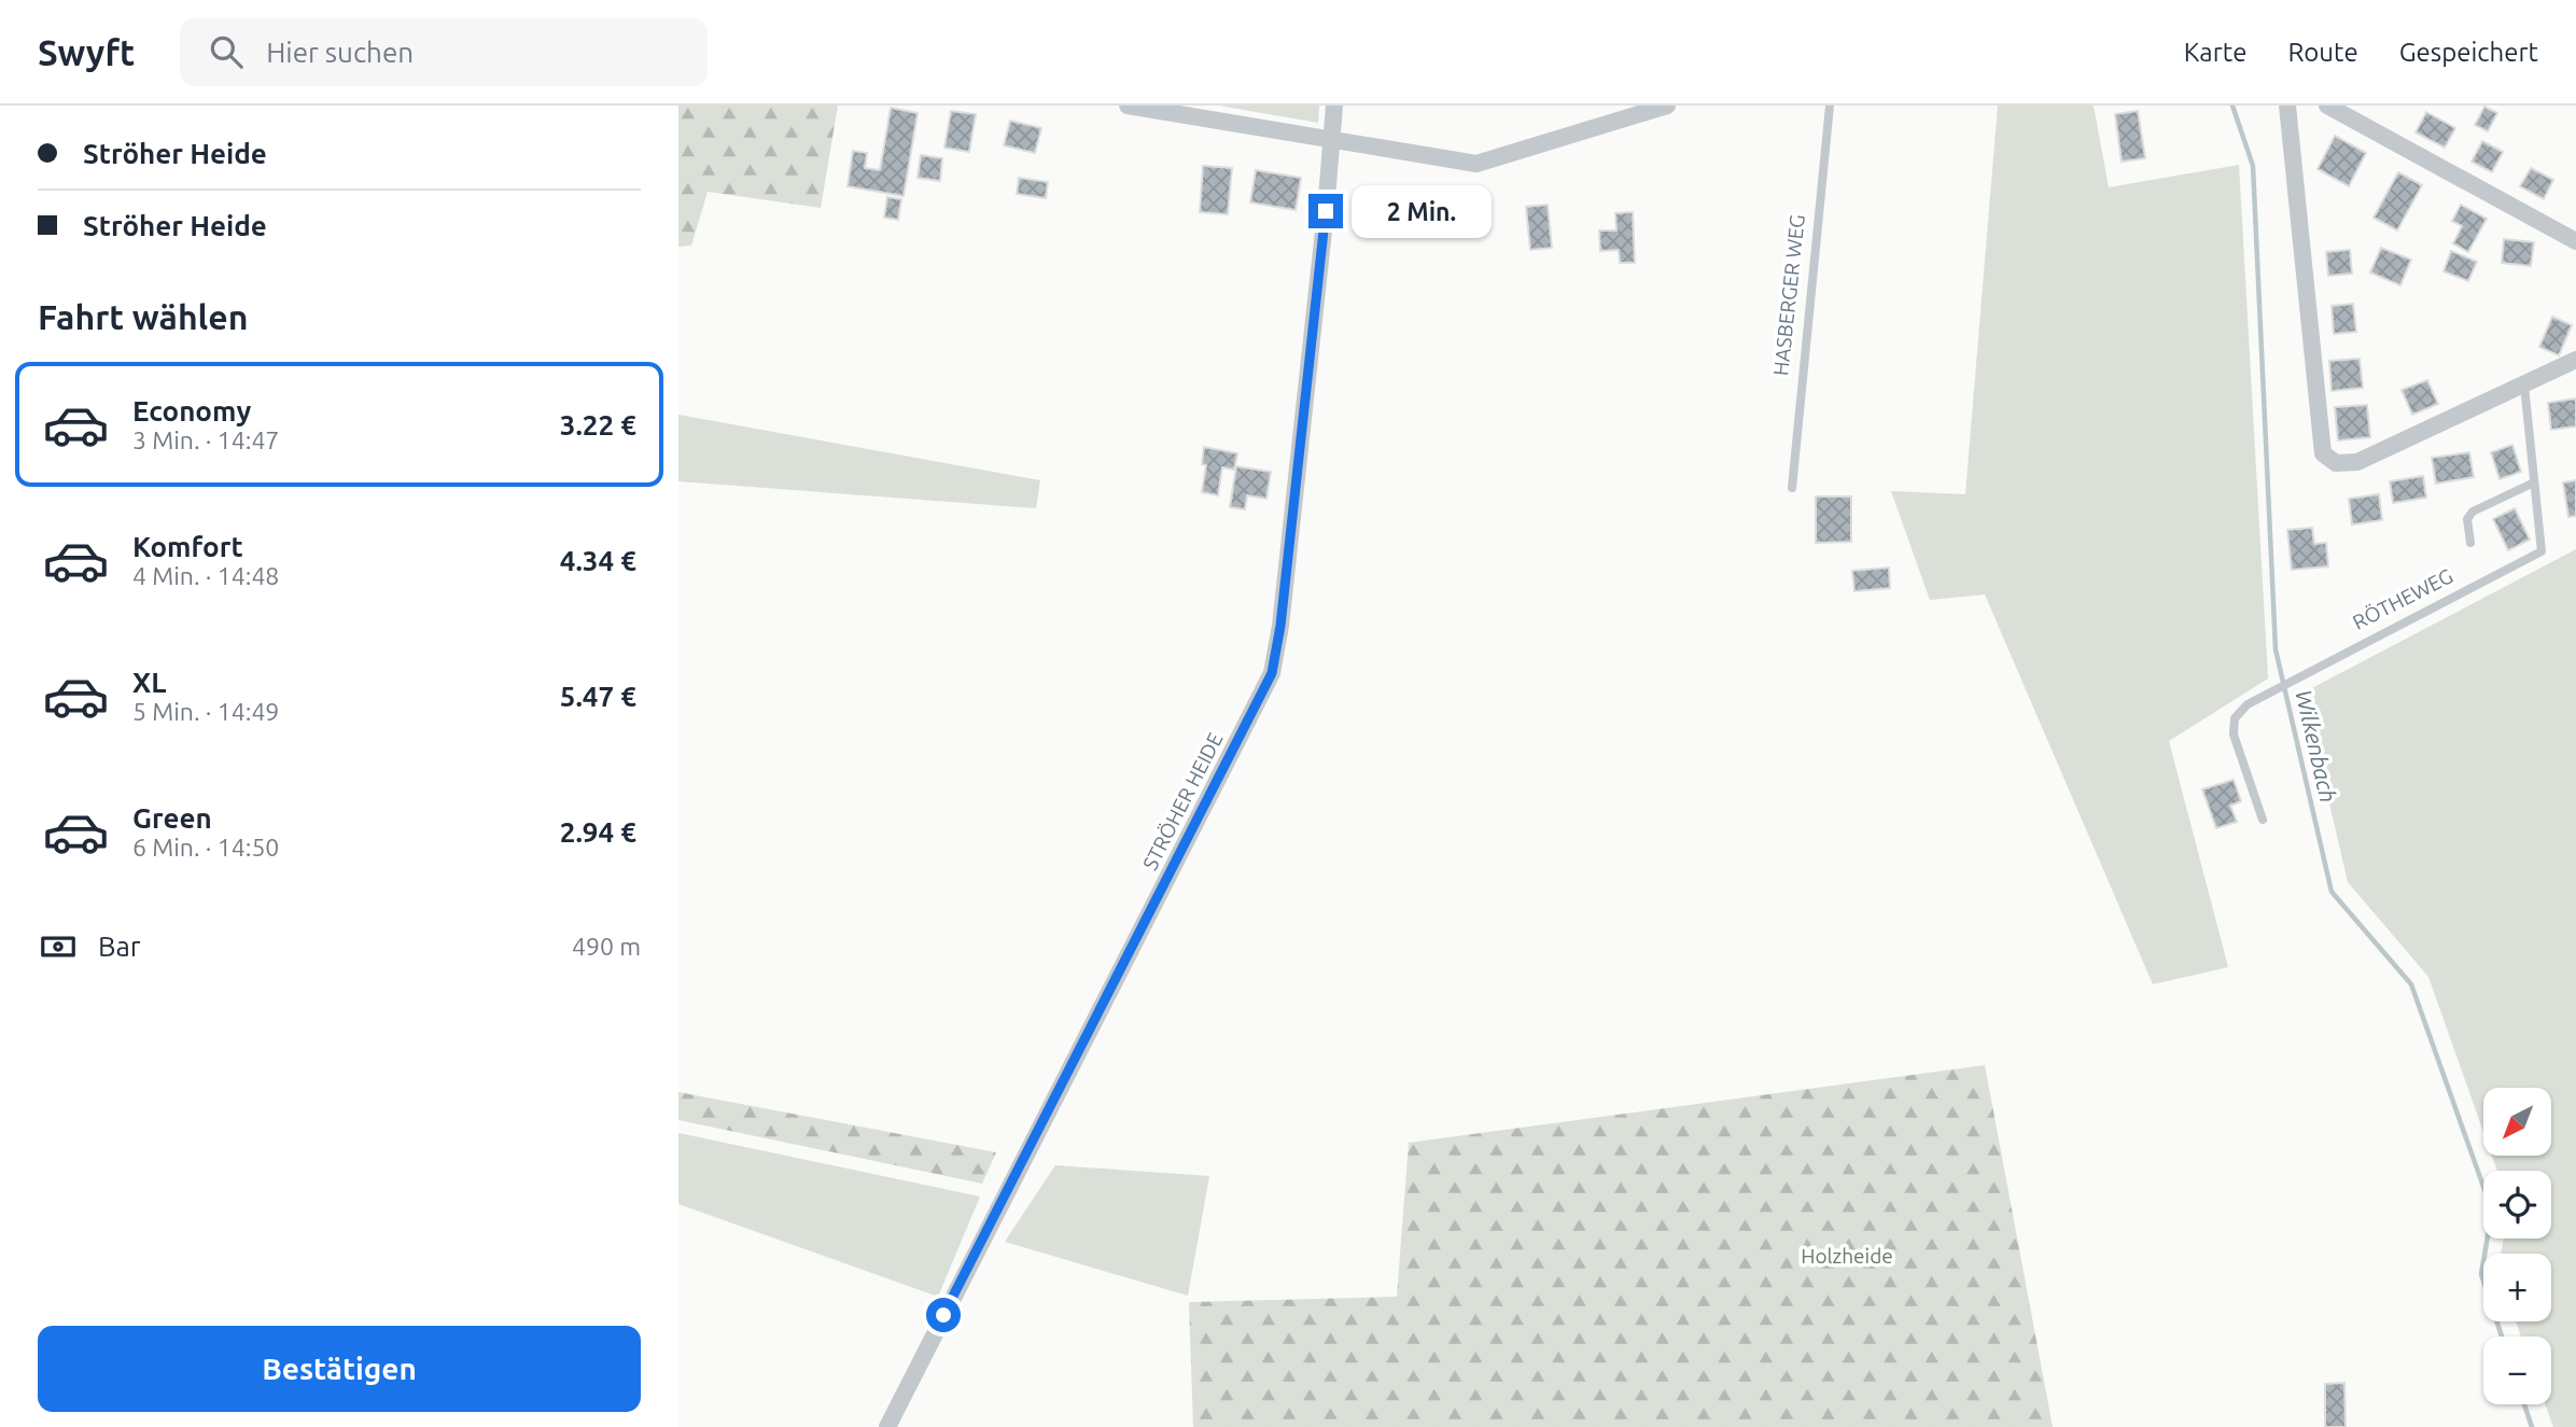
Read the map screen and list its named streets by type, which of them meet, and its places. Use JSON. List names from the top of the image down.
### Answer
{
  "streets": {
    "street": ["STRÖHER HEIDE"],
    "lane": ["HASBERGER WEG", "RÖTHEWEG"]
  },
  "water": ["Wilkenbach"],
  "parks": ["Holzheide"],
  "north": "bottom left",
  "page": {
    "header": "Swyft",
    "search": "Hier suchen",
    "nav": ["Karte", "Route", "Gespeichert"],
    "banner": ["Ströher Heide", "Ströher Heide"],
    "bubble": "2 Min.",
    "heading": "Fahrt wählen",
    "list": [
      {
        "name": "Economy",
        "note": "3 Min. · 14:47",
        "value": "3.22 €"
      },
      {
        "name": "Komfort",
        "note": "4 Min. · 14:48",
        "value": "4.34 €"
      },
      {
        "name": "XL",
        "note": "5 Min. · 14:49",
        "value": "5.47 €"
      },
      {
        "name": "Green",
        "note": "6 Min. · 14:50",
        "value": "2.94 €"
      }
    ],
    "pay": ["Bar", "490 m"],
    "map_buttons": ["+", "−"],
    "buttons": "Bestätigen"
  }
}
